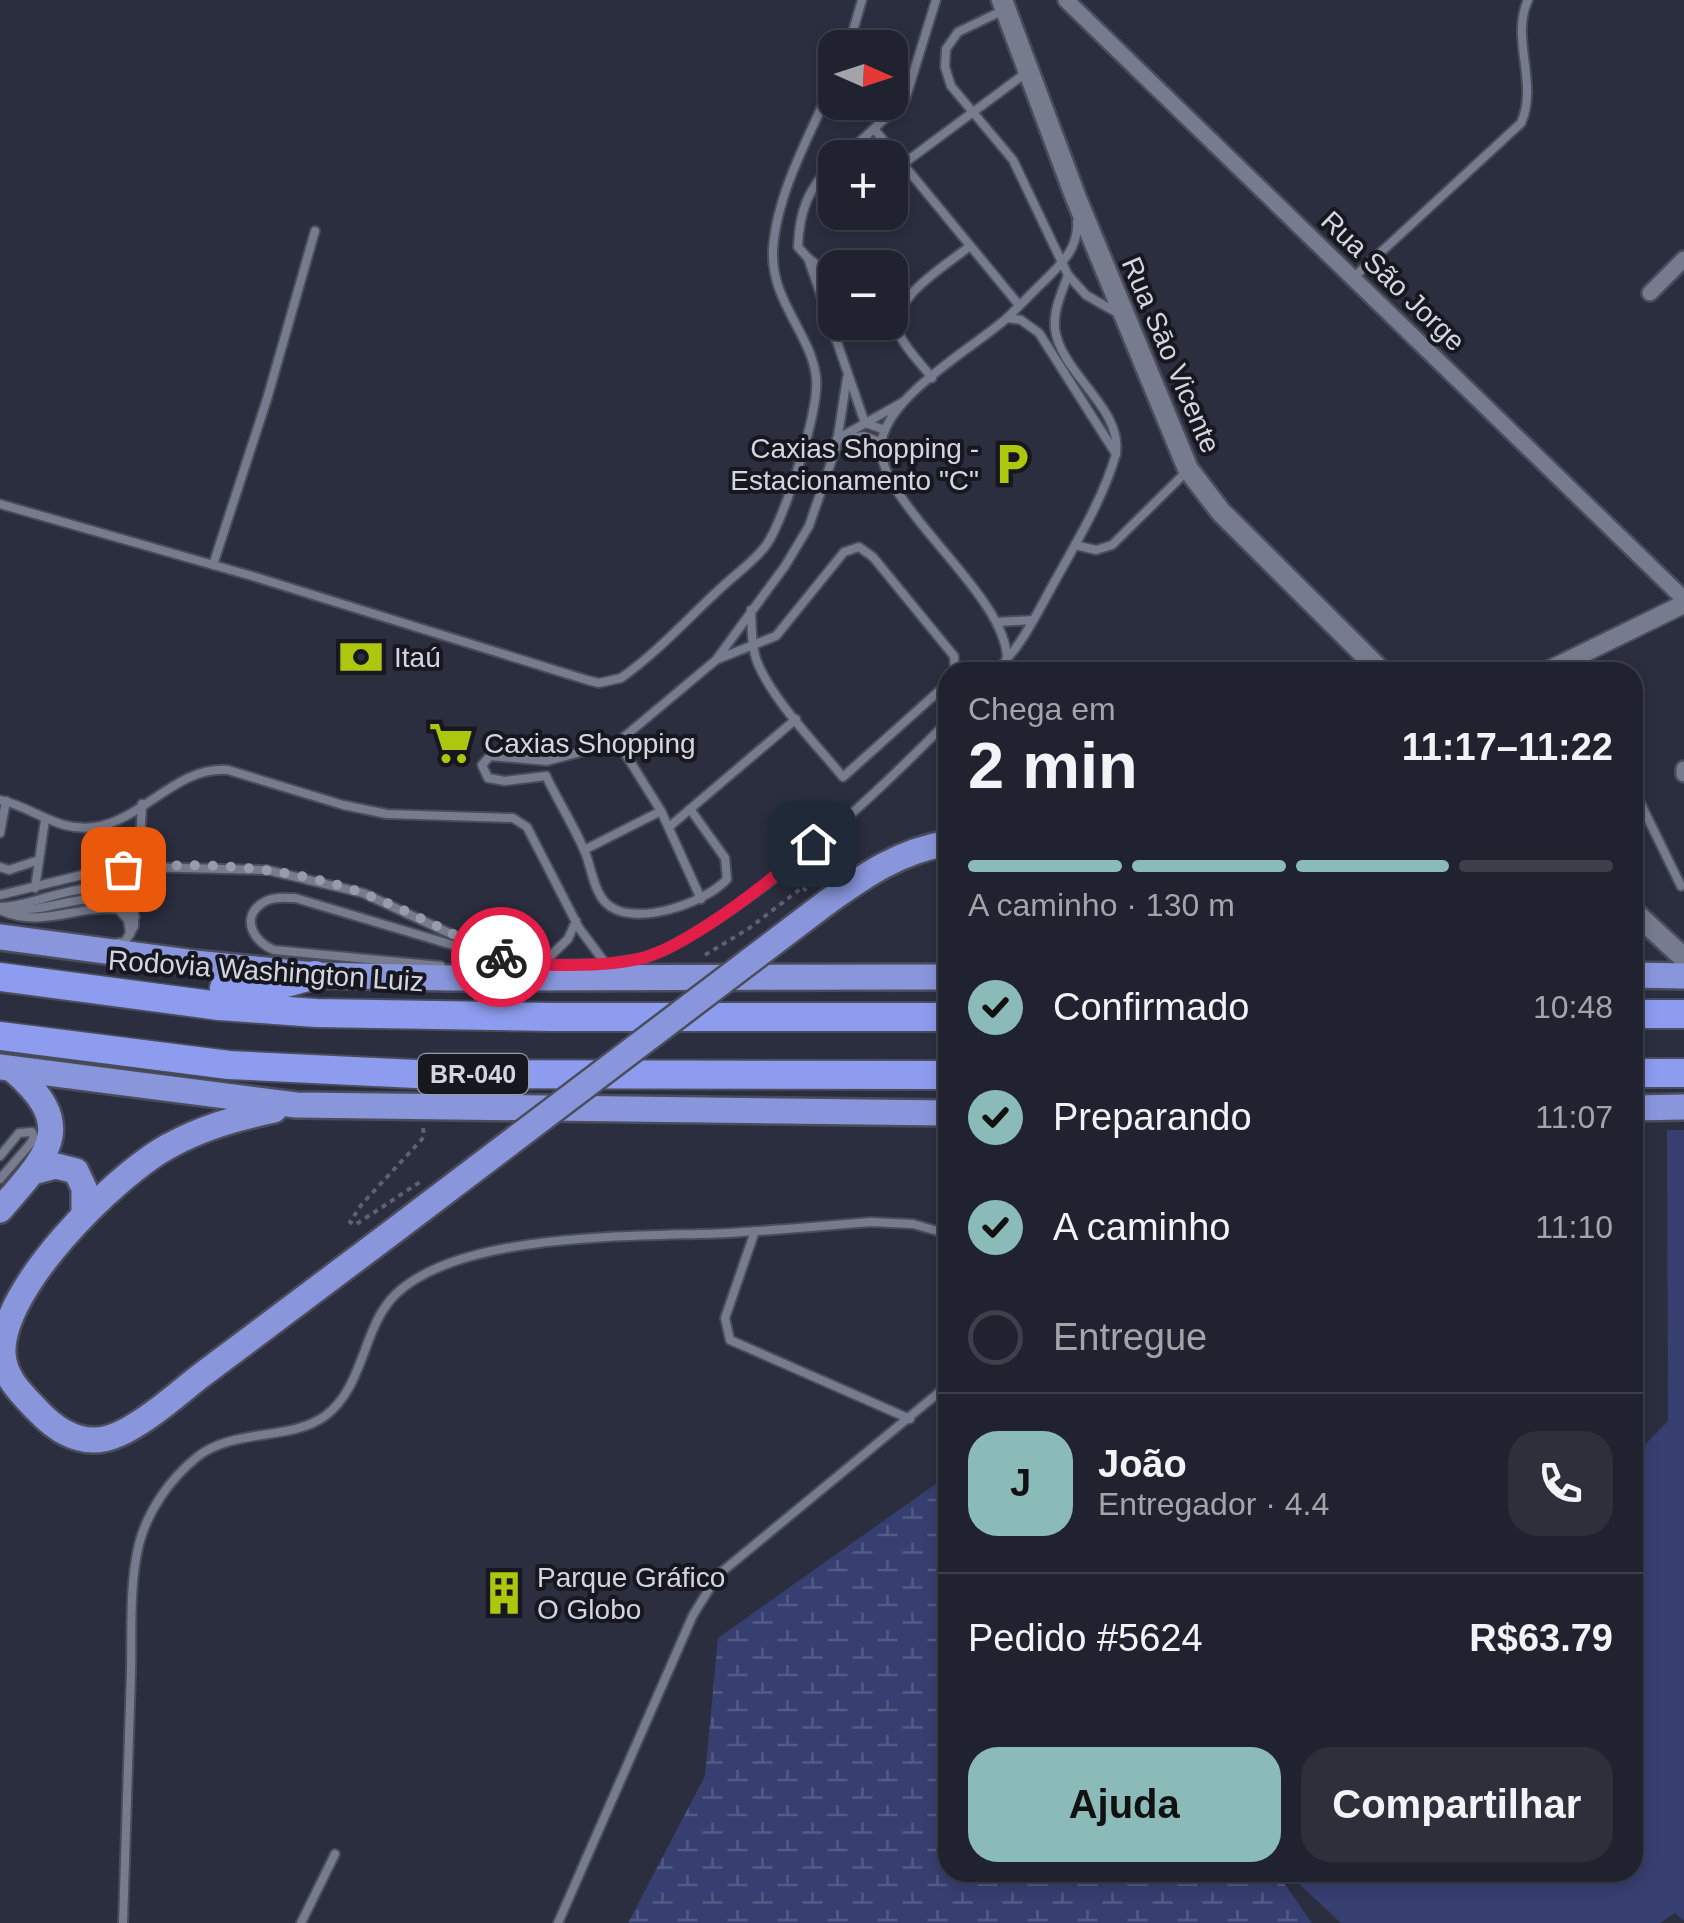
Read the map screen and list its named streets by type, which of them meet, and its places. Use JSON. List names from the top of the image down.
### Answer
{
  "streets": {
    "highway": ["Rodovia Washington Luiz", "BR-040"],
    "main road": ["Rua Sāo Vicente"],
    "street": ["Rua São Jorge"]
  },
  "places": {
    "parking": ["Caxias Shopping - Estacionamento \"C\""],
    "bank": ["Itaú"],
    "supermarket": ["Caxias Shopping"],
    "building": ["Parque Gráfico O Globo"]
  },
  "north": "right",
  "page": {
    "map_buttons": ["+", "−"],
    "heading": ["2 min", "Chega em", "11:17–11:22"],
    "panel": [
      "João",
      "Entregador · 4.4",
      "Pedido #5624",
      "R$63.79"
    ],
    "bar": "A caminho · 130 m",
    "list": [
      ["Confirmado", "10:48"],
      ["Preparando", "11:07"],
      ["A caminho", "11:10"],
      "Entregue"
    ],
    "round": "J",
    "buttons": ["Ajuda", "Compartilhar"]
  }
}
